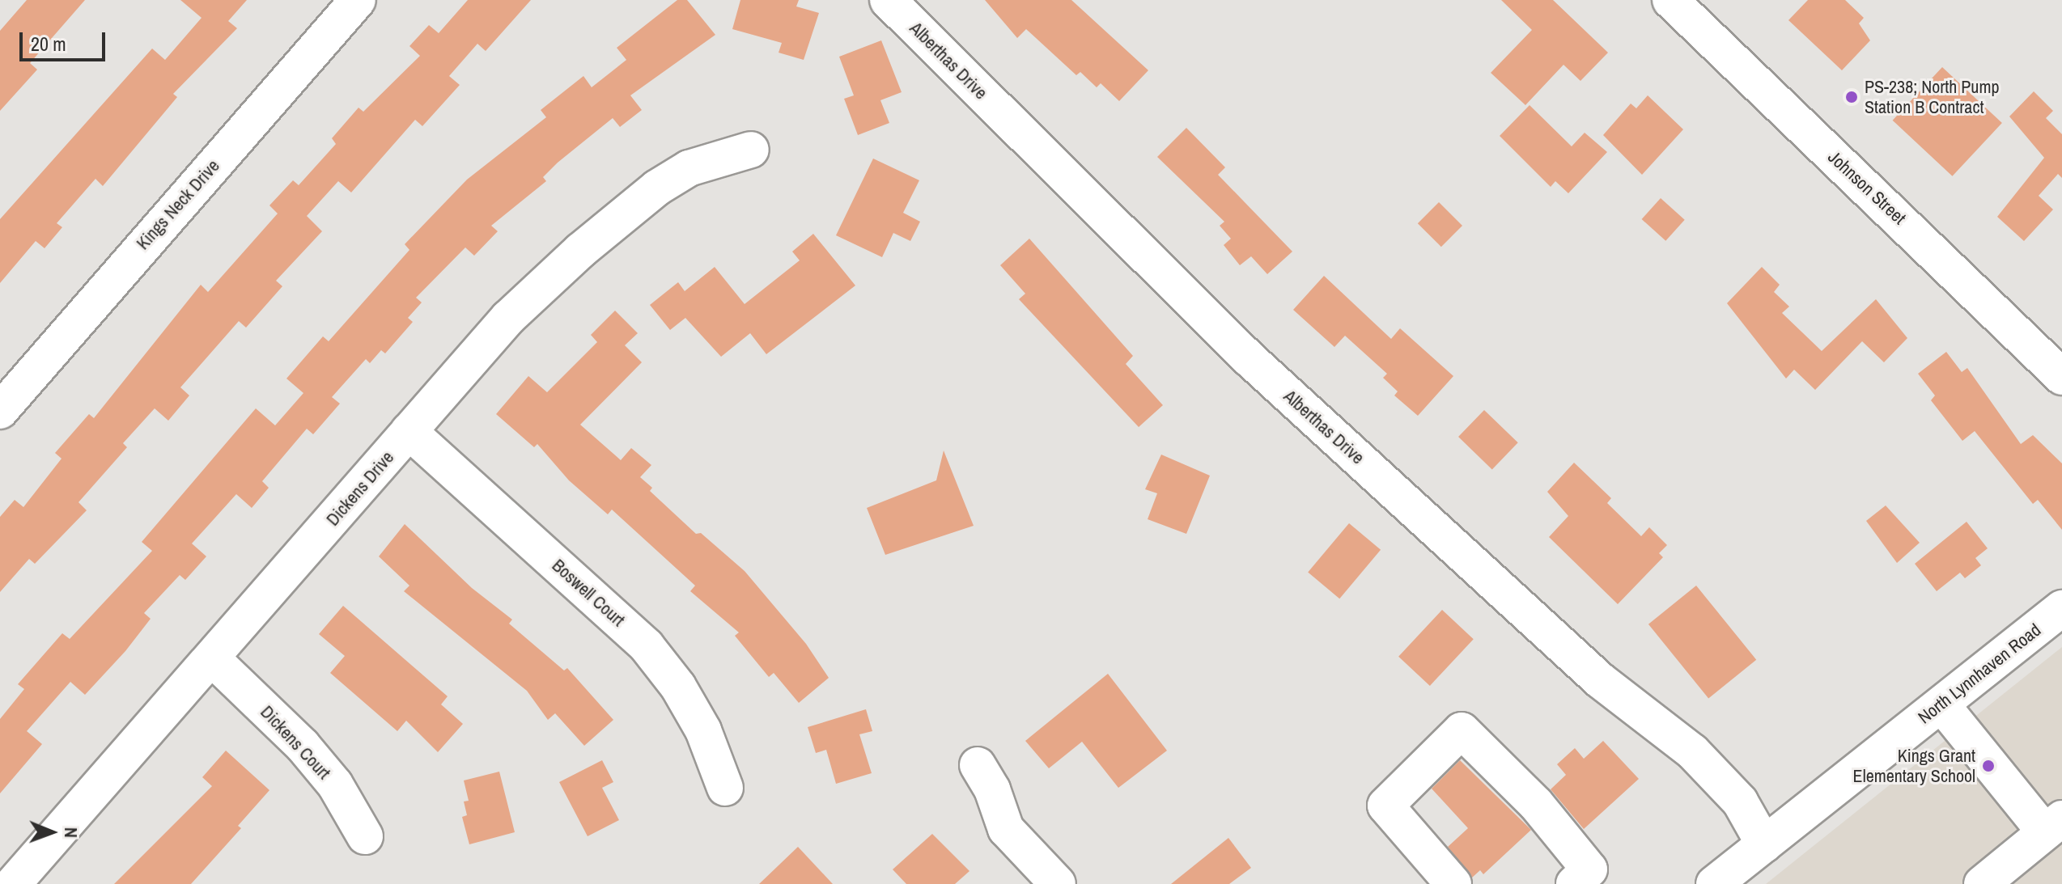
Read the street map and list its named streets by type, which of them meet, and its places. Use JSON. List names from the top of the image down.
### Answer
{
  "streets": {
    "street": [
      "Alberthas Drive",
      "Johnson Street",
      "Kings Neck Drive",
      "Dickens Drive",
      "Boswell Court",
      "North Lynnhaven Road",
      "Dickens Court"
    ]
  },
  "crossings": [
    ["Alberthas Drive", "North Lynnhaven Road"],
    ["Dickens Drive", "Boswell Court"],
    ["Dickens Drive", "Dickens Court"]
  ],
  "places": ["PS-238; North Pump Station B Contract", "Kings Grant Elementary School"],
  "scale_bar": "20 m",
  "north": "right"
}
